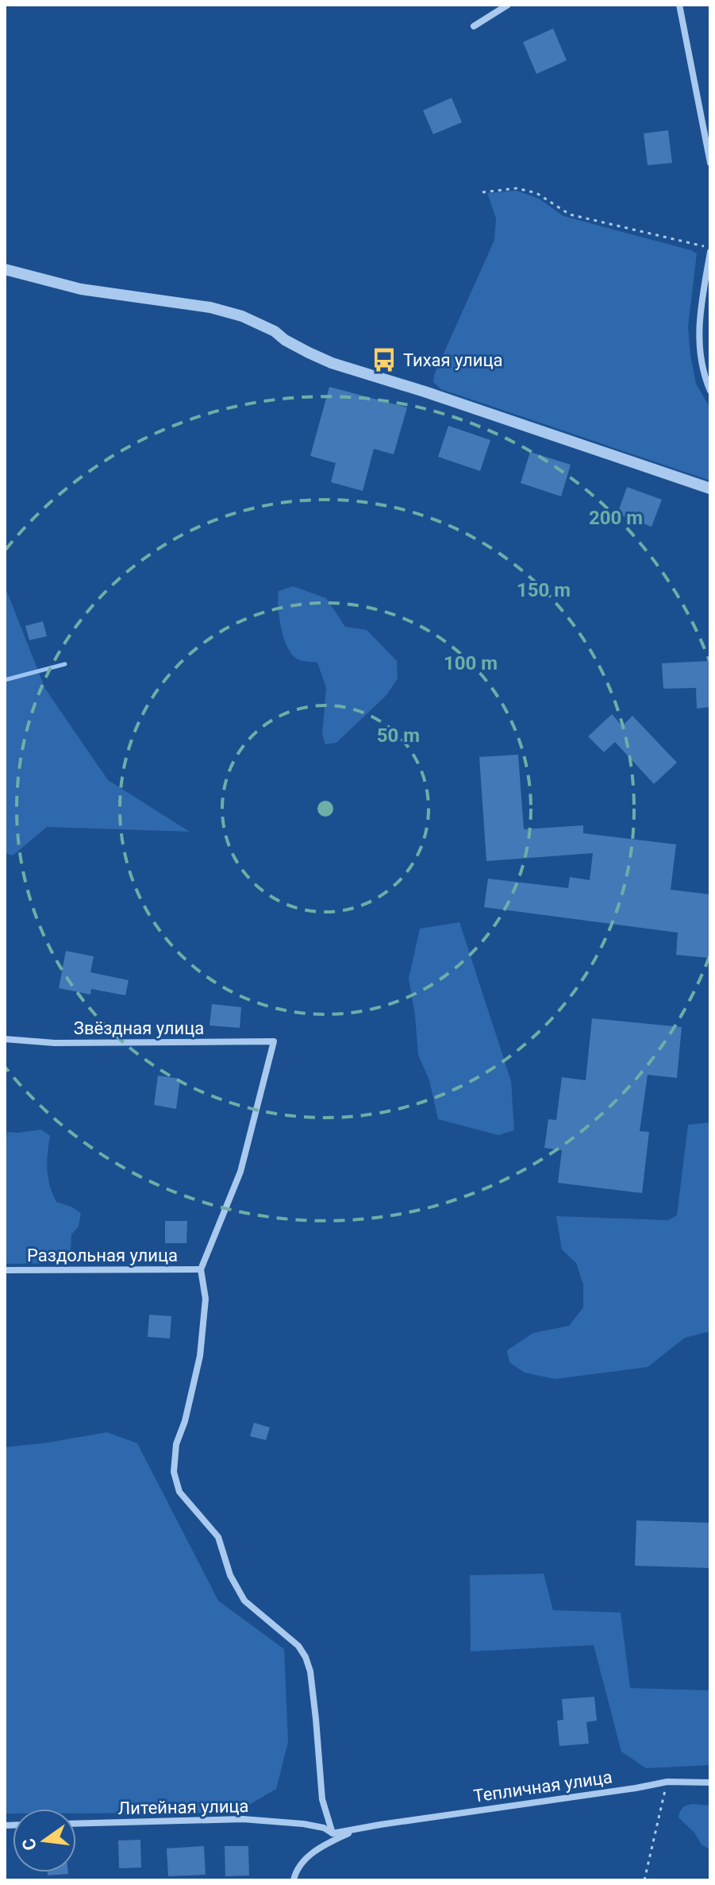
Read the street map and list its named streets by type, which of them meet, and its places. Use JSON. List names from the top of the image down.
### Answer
{
  "streets": {
    "street": [
      "Звёздная улица",
      "Раздольная улица",
      "Тепличная улица",
      "Литейная улица"
    ]
  },
  "crossings": [
    ["Звёздная улица", "Раздольная улица"],
    ["Тепличная улица", "Литейная улица"]
  ],
  "places": {
    "bus stop": ["Тихая улица"]
  },
  "north": "left",
  "rings": [
    "200 m",
    "150 m",
    "100 m",
    "50 m"
  ]
}
